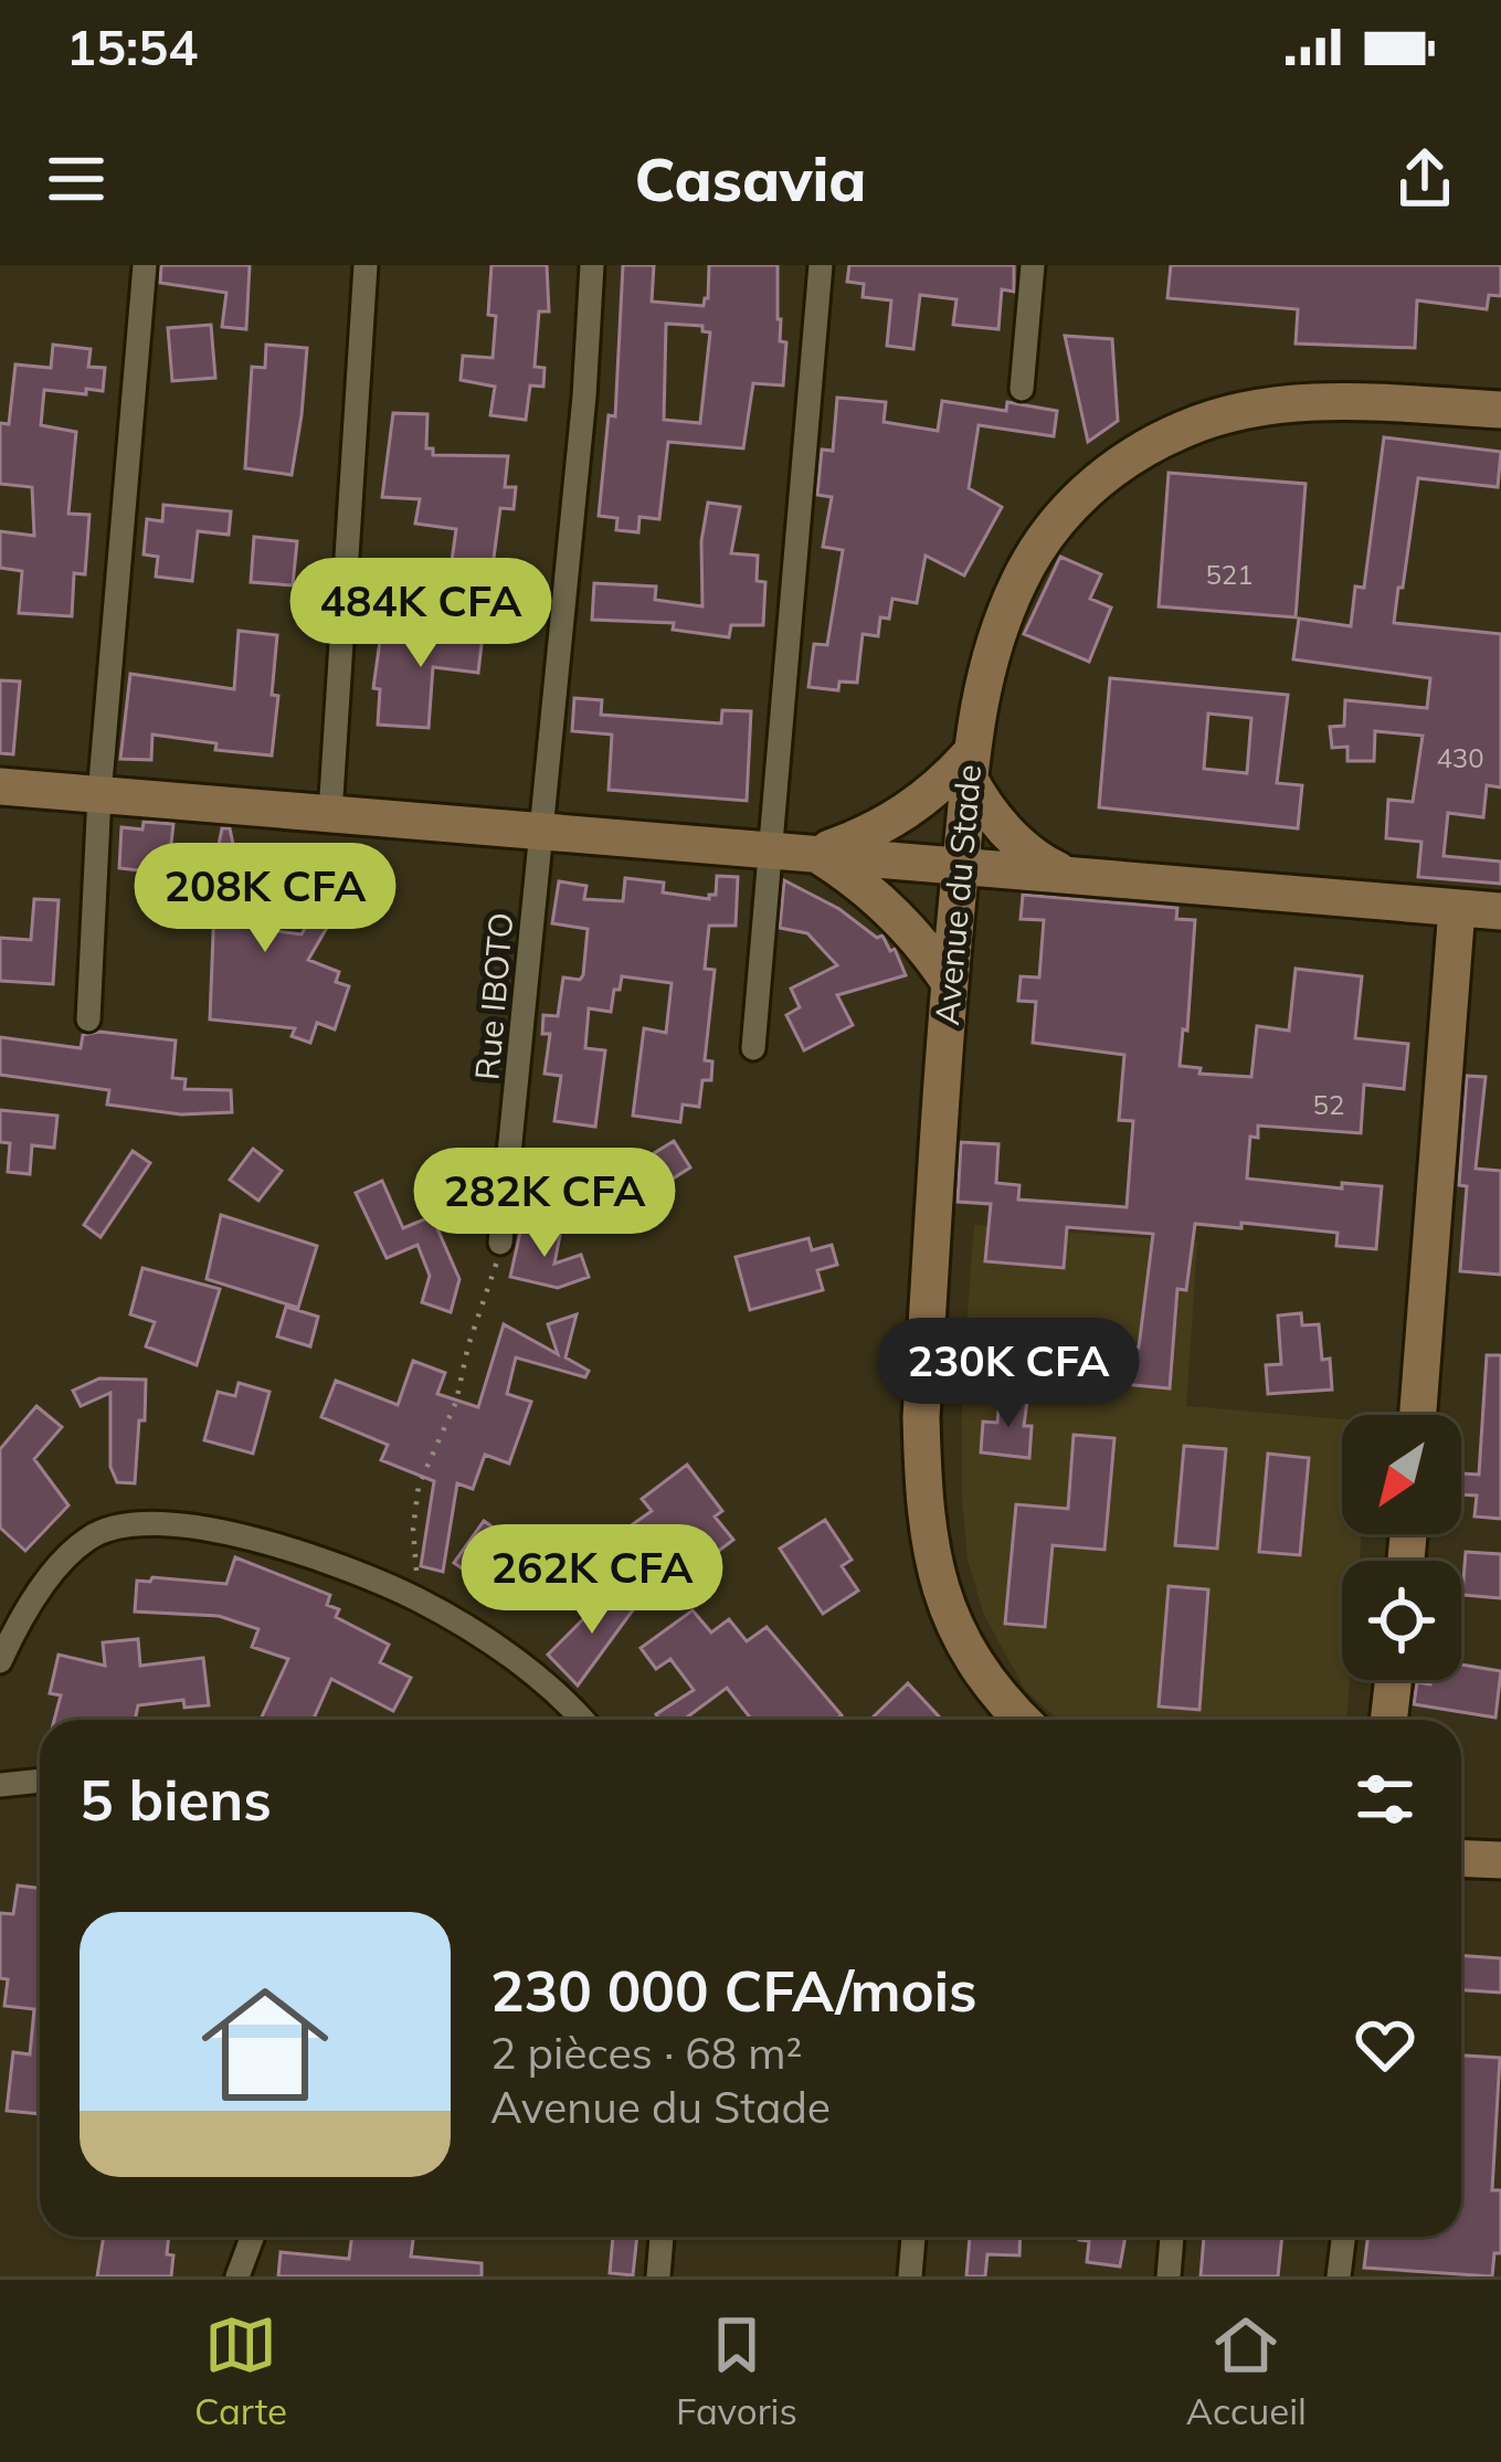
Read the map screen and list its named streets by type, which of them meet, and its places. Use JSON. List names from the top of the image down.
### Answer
{
  "streets": {
    "main road": ["Avenue du Stade"],
    "street": ["Rue IBOTO"]
  },
  "house_numbers": ["521", "430", "52"],
  "north": "bottom left",
  "page": {
    "status": "15:54",
    "header": "Casavia",
    "price": [
      "484K CFA",
      "208K CFA",
      "282K CFA",
      "230K CFA",
      "262K CFA"
    ],
    "heading": "5 biens",
    "list": [
      {
        "name": "230 000 CFA/mois",
        "note": "2 pièces · 68 m² · Avenue du Stade"
      }
    ],
    "tabs": ["Carte", "Favoris", "Accueil"]
  }
}
